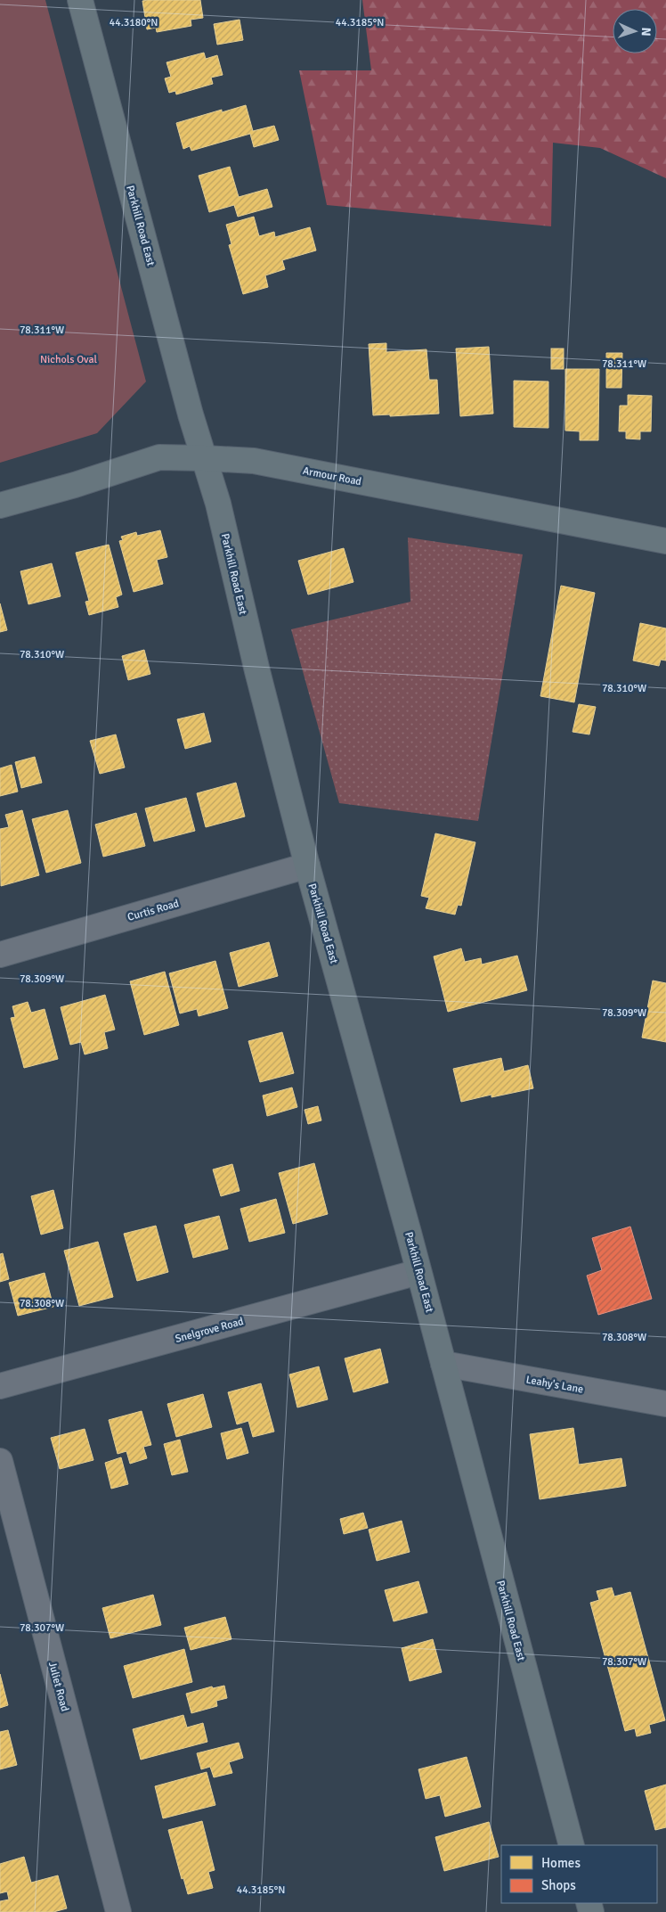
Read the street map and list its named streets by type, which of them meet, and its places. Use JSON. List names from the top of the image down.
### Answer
{
  "streets": {
    "main road": ["Parkhill Road East", "Armour Road"],
    "street": [
      "Curtis Road",
      "Snelgrove Road",
      "Leahy's Lane",
      "Juliet Road"
    ]
  },
  "crossings": [
    ["Parkhill Road East", "Armour Road"],
    ["Parkhill Road East", "Curtis Road"],
    ["Parkhill Road East", "Snelgrove Road"],
    ["Parkhill Road East", "Leahy's Lane"]
  ],
  "parks": ["Nichols Oval"],
  "legend": ["Homes", "Shops"],
  "north": "right",
  "coordinates": [
    "44.3180°N",
    "44.3185°N",
    "78.311°W",
    "78.310°W",
    "78.309°W",
    "78.308°W",
    "78.307°W"
  ]
}
